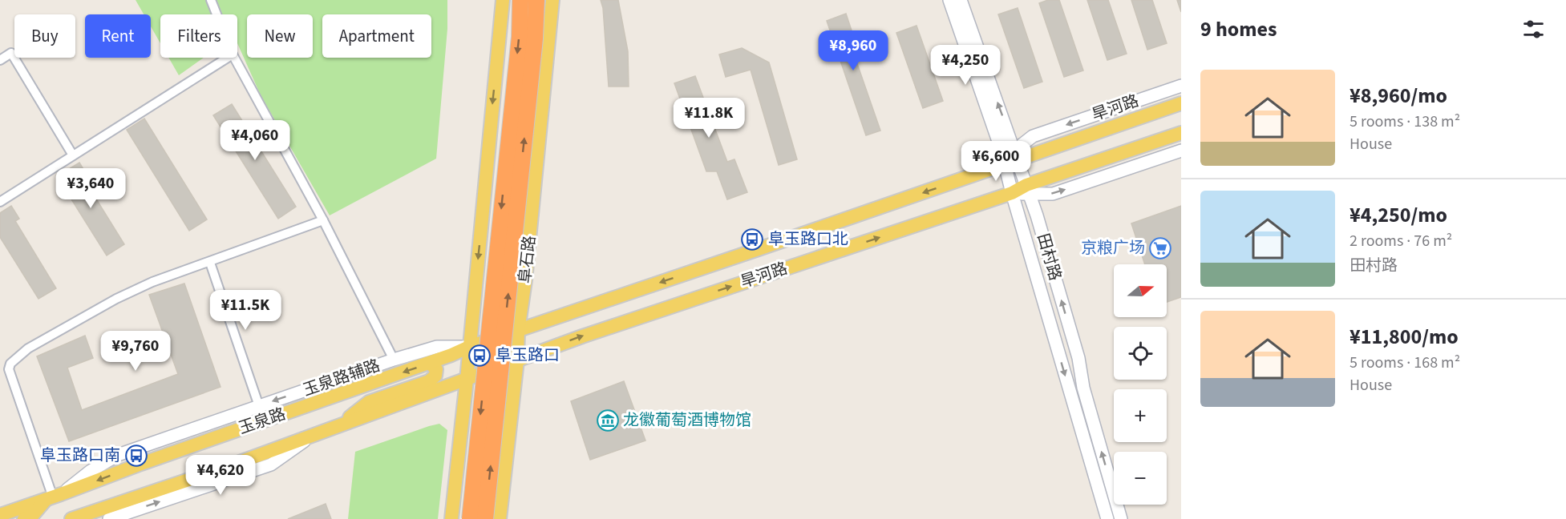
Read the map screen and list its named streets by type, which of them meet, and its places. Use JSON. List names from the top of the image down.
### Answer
{
  "streets": {
    "highway": ["阜石路"],
    "main road": ["旱河路", "玉泉路"],
    "street": ["田村路", "玉泉路辅路"]
  },
  "crossings": [
    ["旱河路", "田村路"],
    ["旱河路", "阜石路"],
    ["旱河路", "玉泉路辅路"],
    ["旱河路", "玉泉路"],
    ["玉泉路辅路", "玉泉路"]
  ],
  "places": {
    "bus stop": ["阜玉路口北", "阜玉路口", "阜玉路口南"],
    "supermarket": ["京粮广场"],
    "museum": ["龙徽葡萄酒博物馆"]
  },
  "north": "right",
  "page": {
    "heading": "9 homes",
    "chip": [
      "Buy",
      "Rent",
      "Filters",
      "New",
      "Apartment"
    ],
    "price": [
      "¥8,960",
      "¥4,250",
      "¥11.8K",
      "¥4,060",
      "¥6,600",
      "¥3,640",
      "¥11.5K",
      "¥9,760",
      "¥4,620"
    ],
    "list": [
      {
        "name": "¥8,960/mo",
        "note": "5 rooms · 138 m² · House"
      },
      {
        "name": "¥4,250/mo",
        "note": "2 rooms · 76 m² · 田村路"
      },
      {
        "name": "¥11,800/mo",
        "note": "5 rooms · 168 m² · House"
      }
    ],
    "map_buttons": ["+", "−"]
  }
}
